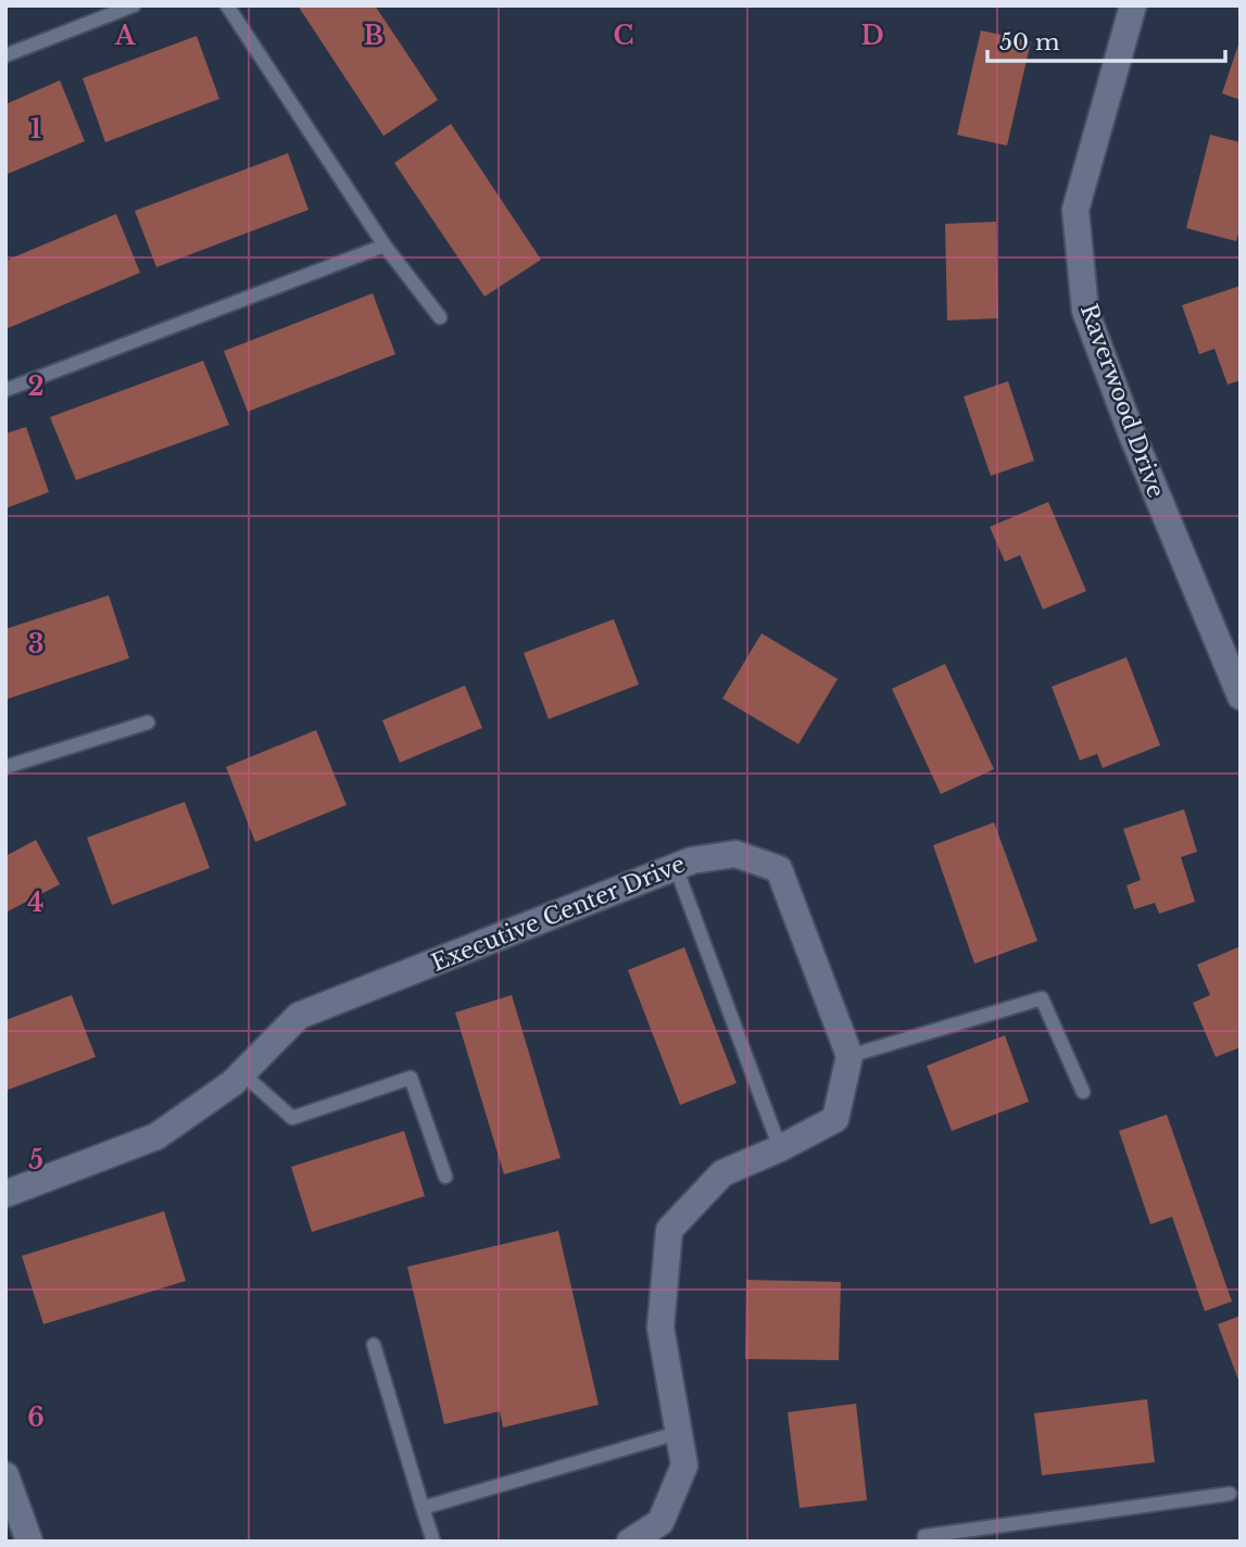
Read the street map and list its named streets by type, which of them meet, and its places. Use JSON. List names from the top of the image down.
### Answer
{
  "streets": {
    "street": ["Raverwood Drive", "Executive Center Drive"]
  },
  "scale_bar": "50 m",
  "grid": {
    "columns": [
      "A",
      "B",
      "C",
      "D"
    ],
    "rows": [
      "1",
      "2",
      "3",
      "4",
      "5",
      "6"
    ]
  }
}
